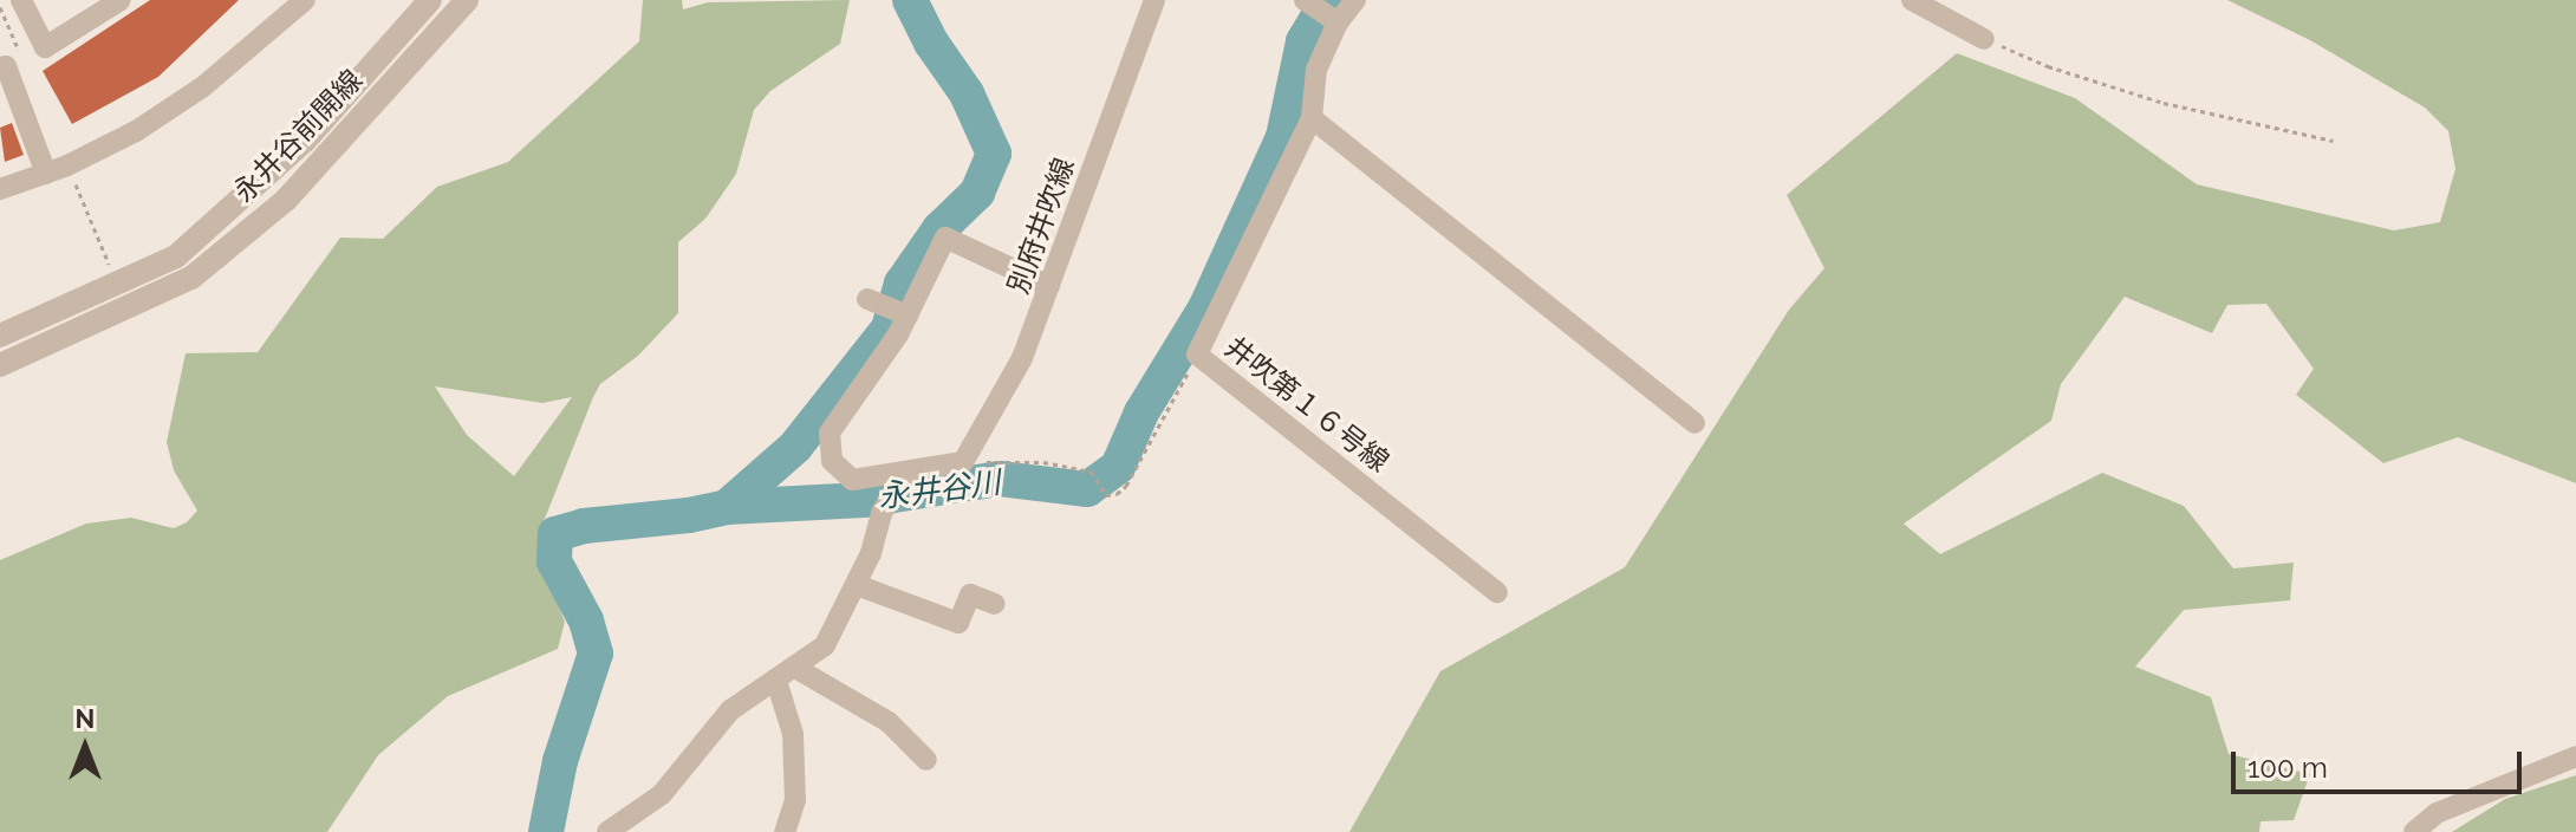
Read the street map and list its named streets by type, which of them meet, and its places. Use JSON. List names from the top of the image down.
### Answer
{
  "streets": {
    "street": ["永井谷前開線", "別府井吹線", "井吹第１６号線"]
  },
  "water": ["永井谷川"],
  "scale_bar": "100 m",
  "north": "top"
}
